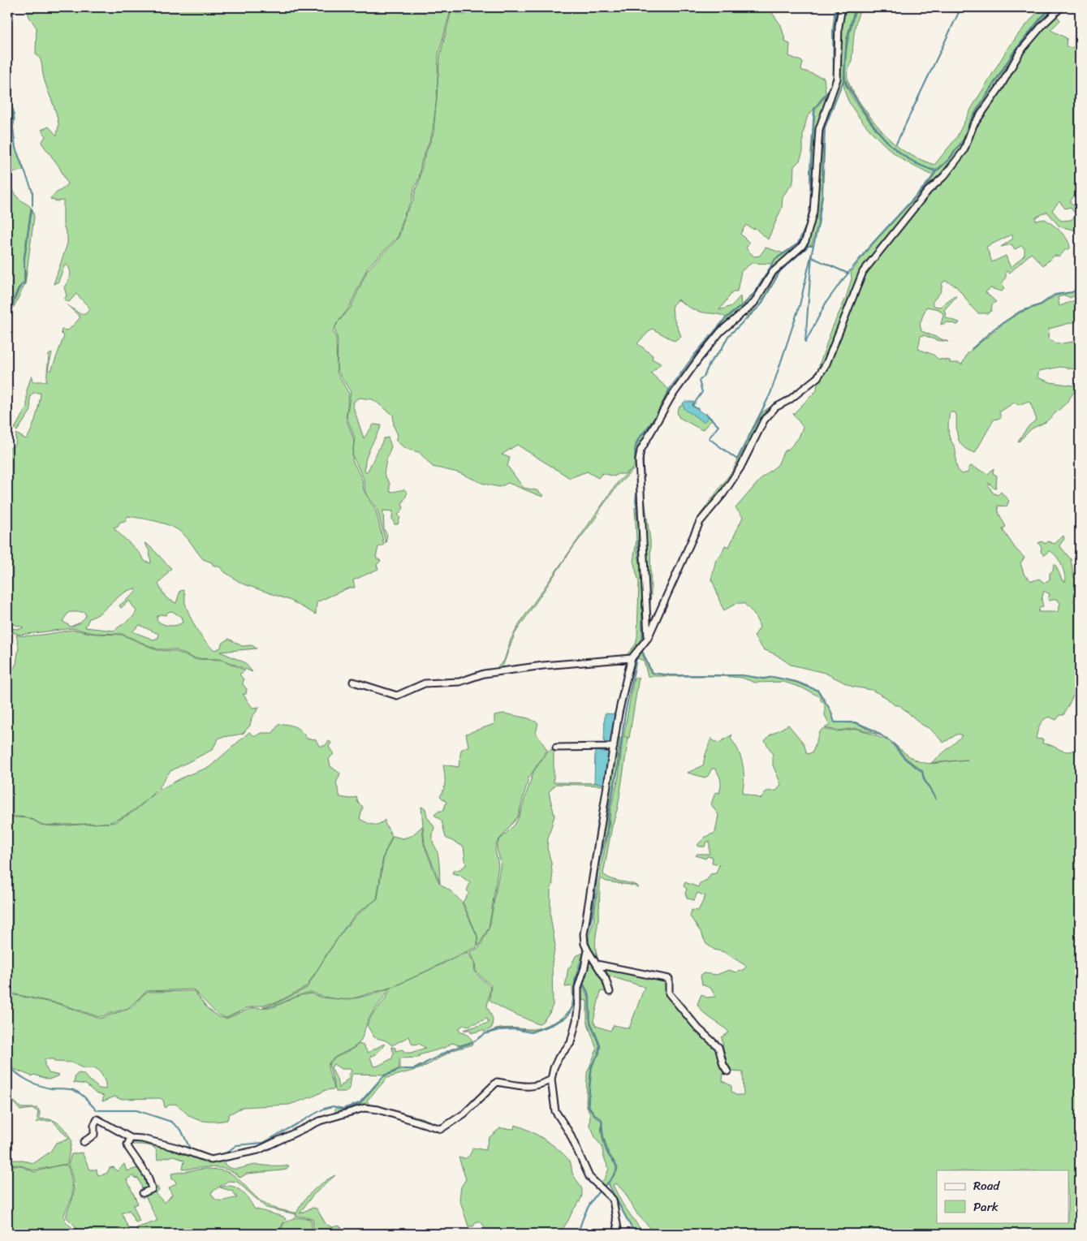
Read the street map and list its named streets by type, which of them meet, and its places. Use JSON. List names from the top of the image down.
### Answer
{
  "legend": ["Road", "Park"]
}
